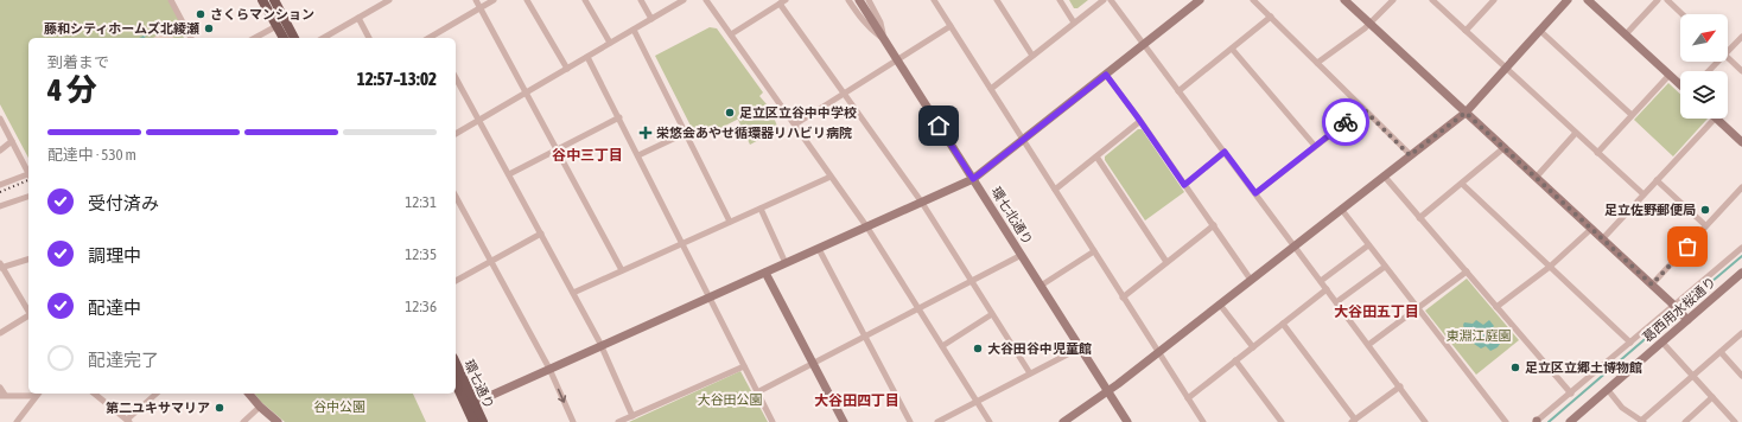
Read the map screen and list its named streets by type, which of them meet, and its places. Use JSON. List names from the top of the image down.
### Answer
{
  "streets": {
    "main road": ["環七通り"],
    "street": ["環七北通り", "葛西用水桜通り"]
  },
  "districts": ["谷中三丁目", "大谷田五丁目", "大谷田四丁目"],
  "parks": ["東淵江庭園", "大谷田公園", "谷中公園"],
  "places": {
    "other": [
      "さくらマンション",
      "藤和シティホームズ北綾瀬",
      "足立区立谷中中学校",
      "足立佐野郵便局",
      "大谷田谷中児童館",
      "足立区立郷土博物館",
      "第二ユキサマリア"
    ],
    "health": ["栄悠会あやせ循環器リハビリ病院"]
  },
  "north": "top right",
  "page": {
    "heading": ["4 分", "到着まで", "12:57–13:02"],
    "bar": "配達中 · 530 m",
    "list": [
      ["受付済み", "12:31"],
      ["調理中", "12:35"],
      ["配達中", "12:36"],
      "配達完了"
    ]
  }
}
